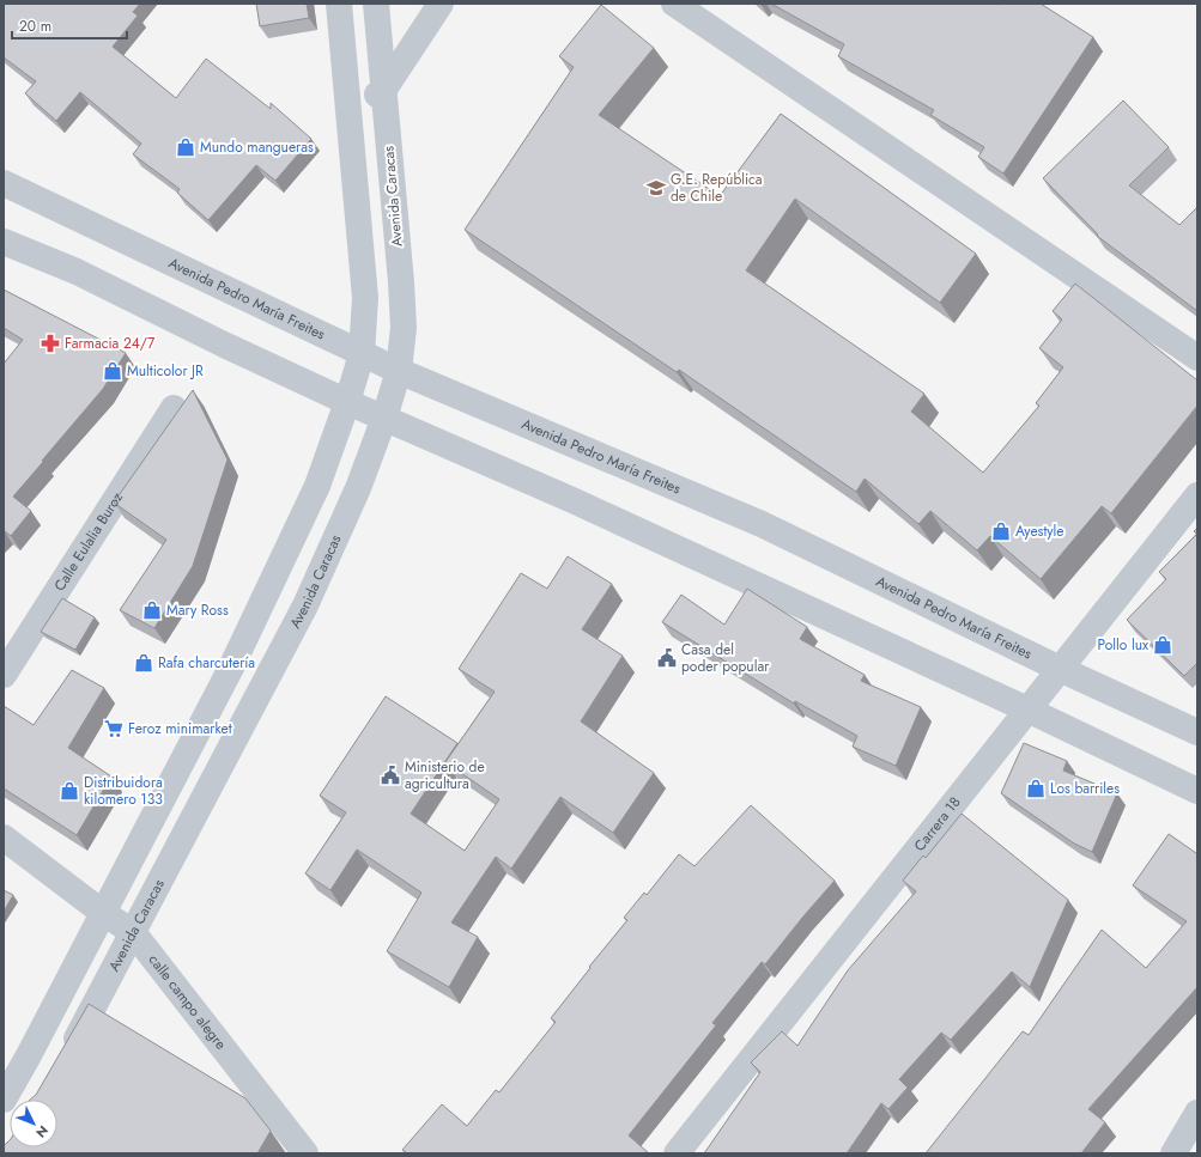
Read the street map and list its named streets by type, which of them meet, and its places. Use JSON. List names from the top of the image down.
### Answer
{
  "streets": {
    "street": [
      "Avenida Caracas",
      "Avenida Pedro María Freites",
      "Calle Eulalia Buroz",
      "Carrera 18",
      "calle campo alegre"
    ]
  },
  "crossings": [
    ["Avenida Caracas", "Avenida Pedro María Freites"],
    ["Avenida Caracas", "calle campo alegre"],
    ["Avenida Pedro María Freites", "Carrera 18"]
  ],
  "places": {
    "shop": [
      "Mundo mangueras",
      "Multicolor JR",
      "Ayestyle",
      "Mary Ross",
      "Pollo lux",
      "Rafa charcutería",
      "Los barriles",
      "Distribuidora kilomero 133"
    ],
    "school or university": ["G.E. República de Chile"],
    "pharmacy": ["Farmacia 24/7"],
    "public building": ["Casa del poder popular", "Ministerio de agricultura"],
    "supermarket": ["Feroz minimarket"]
  },
  "scale_bar": "20 m",
  "north": "bottom right"
}
